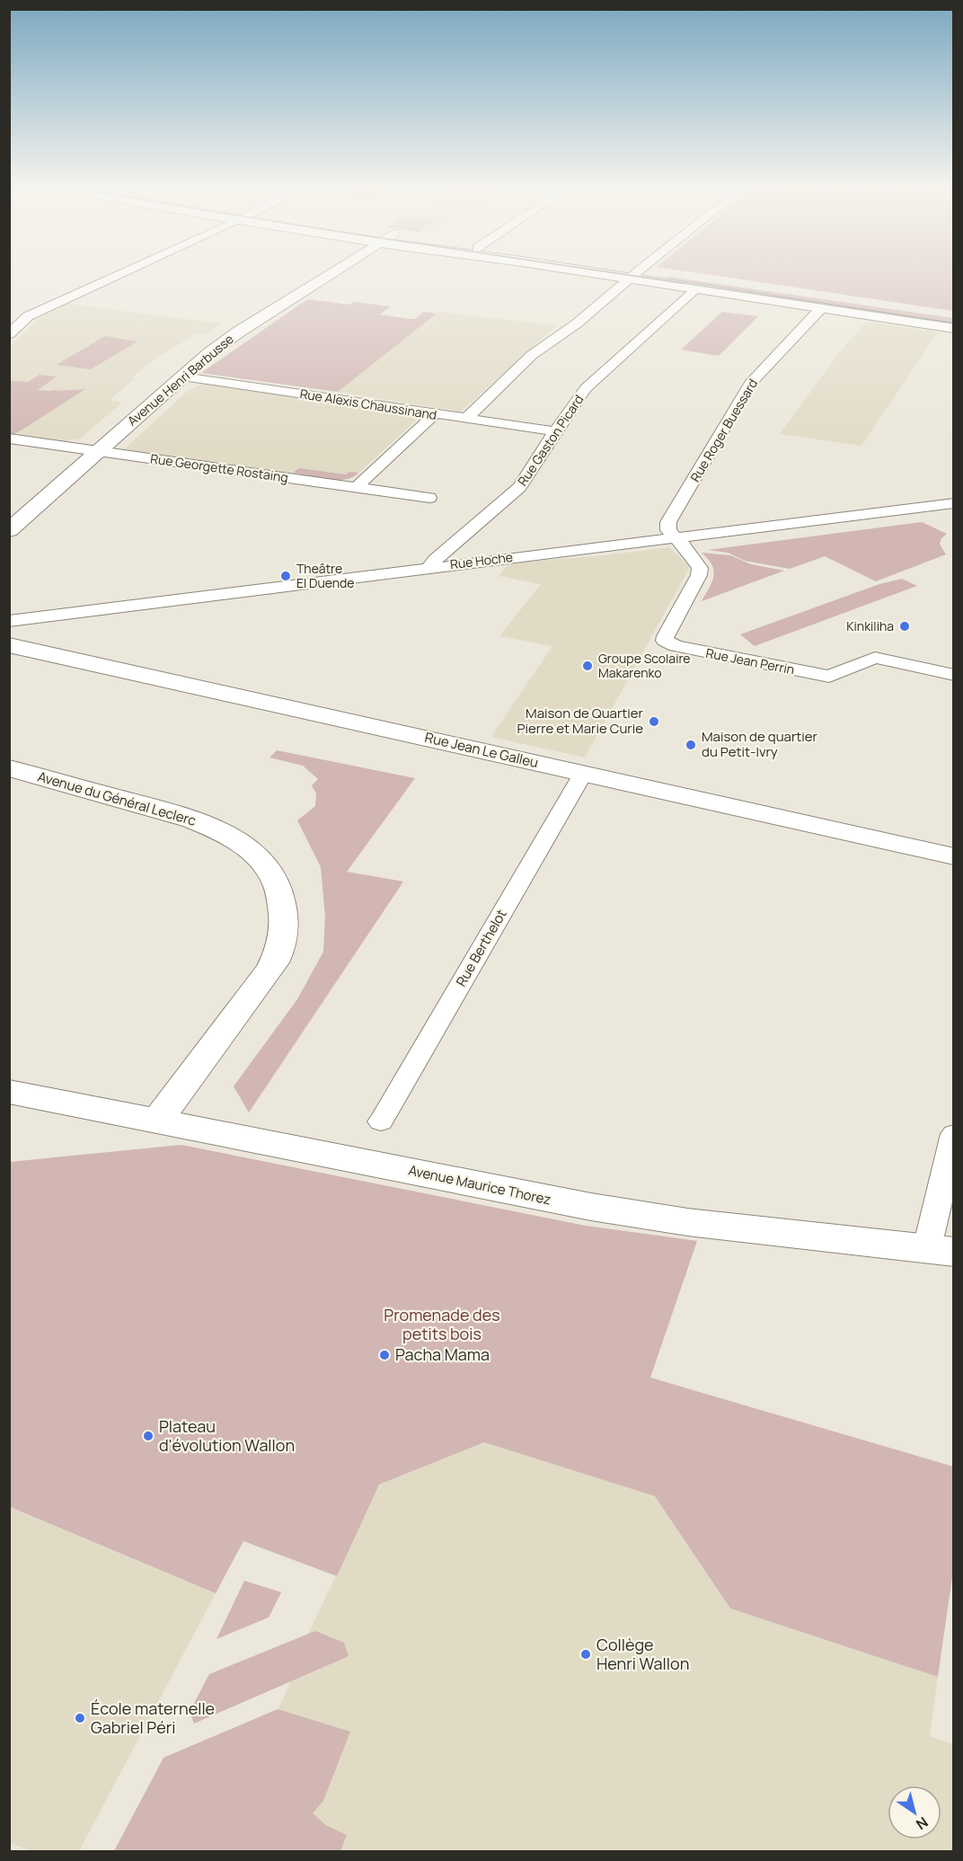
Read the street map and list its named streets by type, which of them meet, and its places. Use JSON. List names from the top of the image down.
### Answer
{
  "streets": {
    "main road": [
      "Avenue Henri Barbusse",
      "Rue Jean Le Galleu",
      "Avenue du Général Leclerc",
      "Avenue Maurice Thorez"
    ],
    "street": [
      "Rue Alexis Chaussinand",
      "Rue Roger Buessard",
      "Rue Gaston Picard",
      "Rue Georgette Rostaing",
      "Rue Hoche",
      "Rue Jean Perrin",
      "Rue Berthelot"
    ]
  },
  "crossings": [
    ["Avenue Henri Barbusse", "Rue Alexis Chaussinand"],
    ["Avenue Henri Barbusse", "Rue Georgette Rostaing"],
    ["Rue Alexis Chaussinand", "Rue Gaston Picard"],
    ["Rue Roger Buessard", "Rue Hoche"],
    ["Rue Roger Buessard", "Rue Jean Perrin"],
    ["Rue Gaston Picard", "Rue Hoche"],
    ["Rue Hoche", "Rue Jean Perrin"],
    ["Rue Jean Le Galleu", "Rue Berthelot"],
    ["Avenue du Général Leclerc", "Avenue Maurice Thorez"]
  ],
  "parks": ["Promenade des petits bois"],
  "places": [
    "Theâtre El Duende",
    "Kinkiliha",
    "Groupe Scolaire Makarenko",
    "Maison de Quartier Pierre et Marie Curie",
    "Maison de quartier du Petit-Ivry",
    "Pacha Mama",
    "Plateau d'évolution Wallon",
    "Collège Henri Wallon",
    "École maternelle Gabriel Péri"
  ],
  "north": "bottom right"
}
